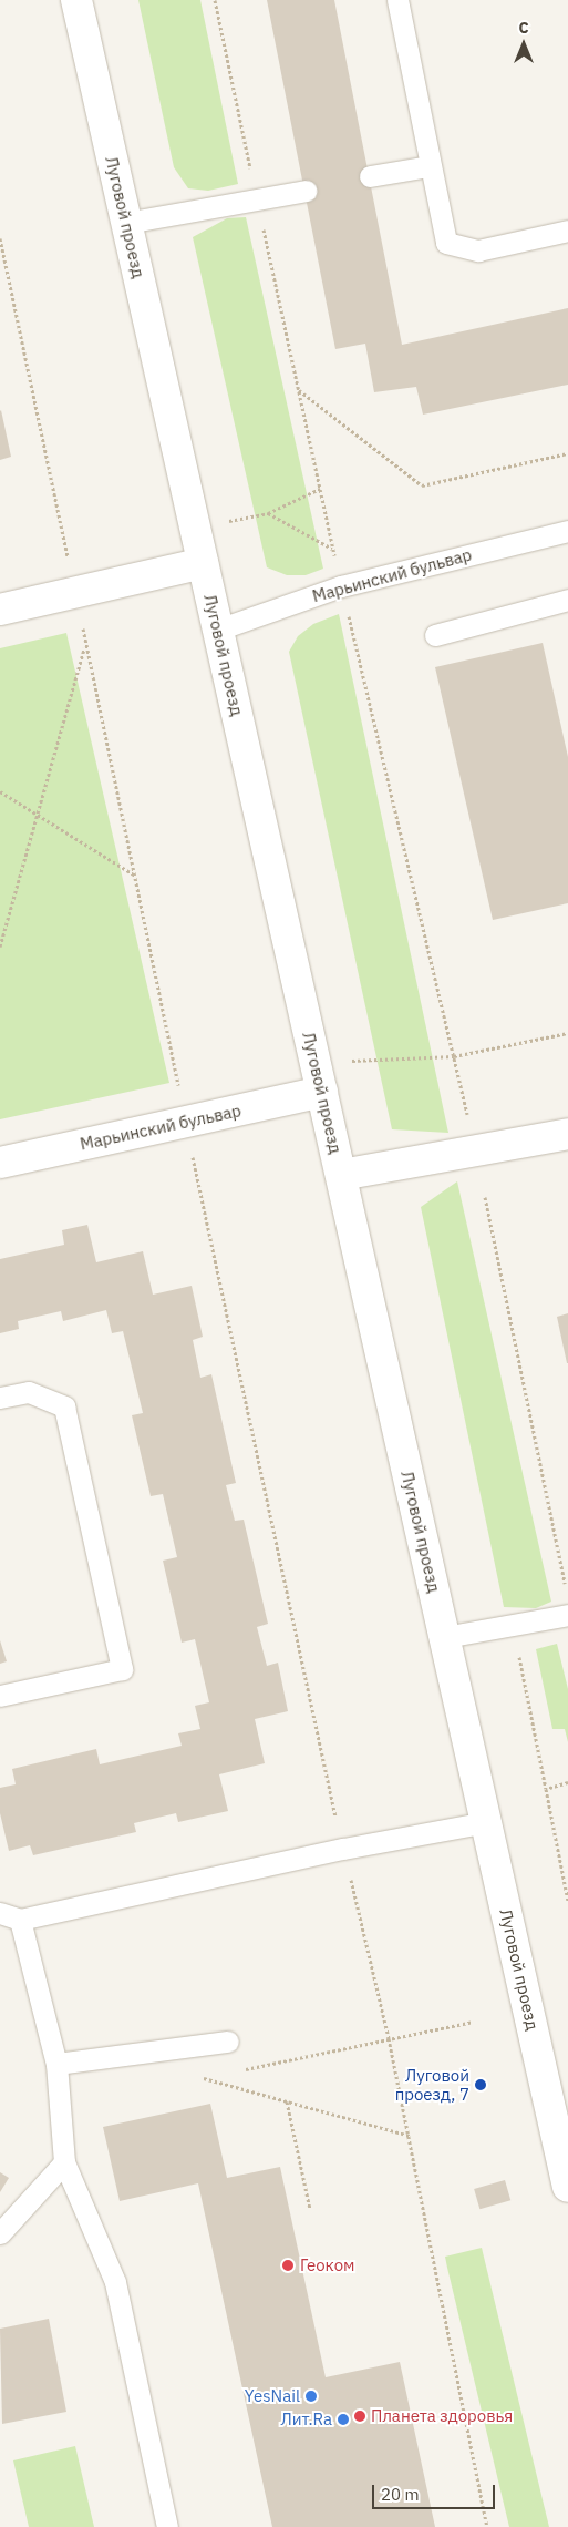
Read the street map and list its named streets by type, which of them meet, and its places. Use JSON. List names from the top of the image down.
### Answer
{
  "streets": {
    "street": ["Луговой проезд", "Марьинский бульвар"]
  },
  "crossings": [
    ["Луговой проезд", "Марьинский бульвар"]
  ],
  "places": [
    "Луговой проезд, 7",
    "Геоком",
    "YesNail",
    "Планета здоровья",
    "Лит.Ra"
  ],
  "scale_bar": "20 m",
  "north": "top"
}
